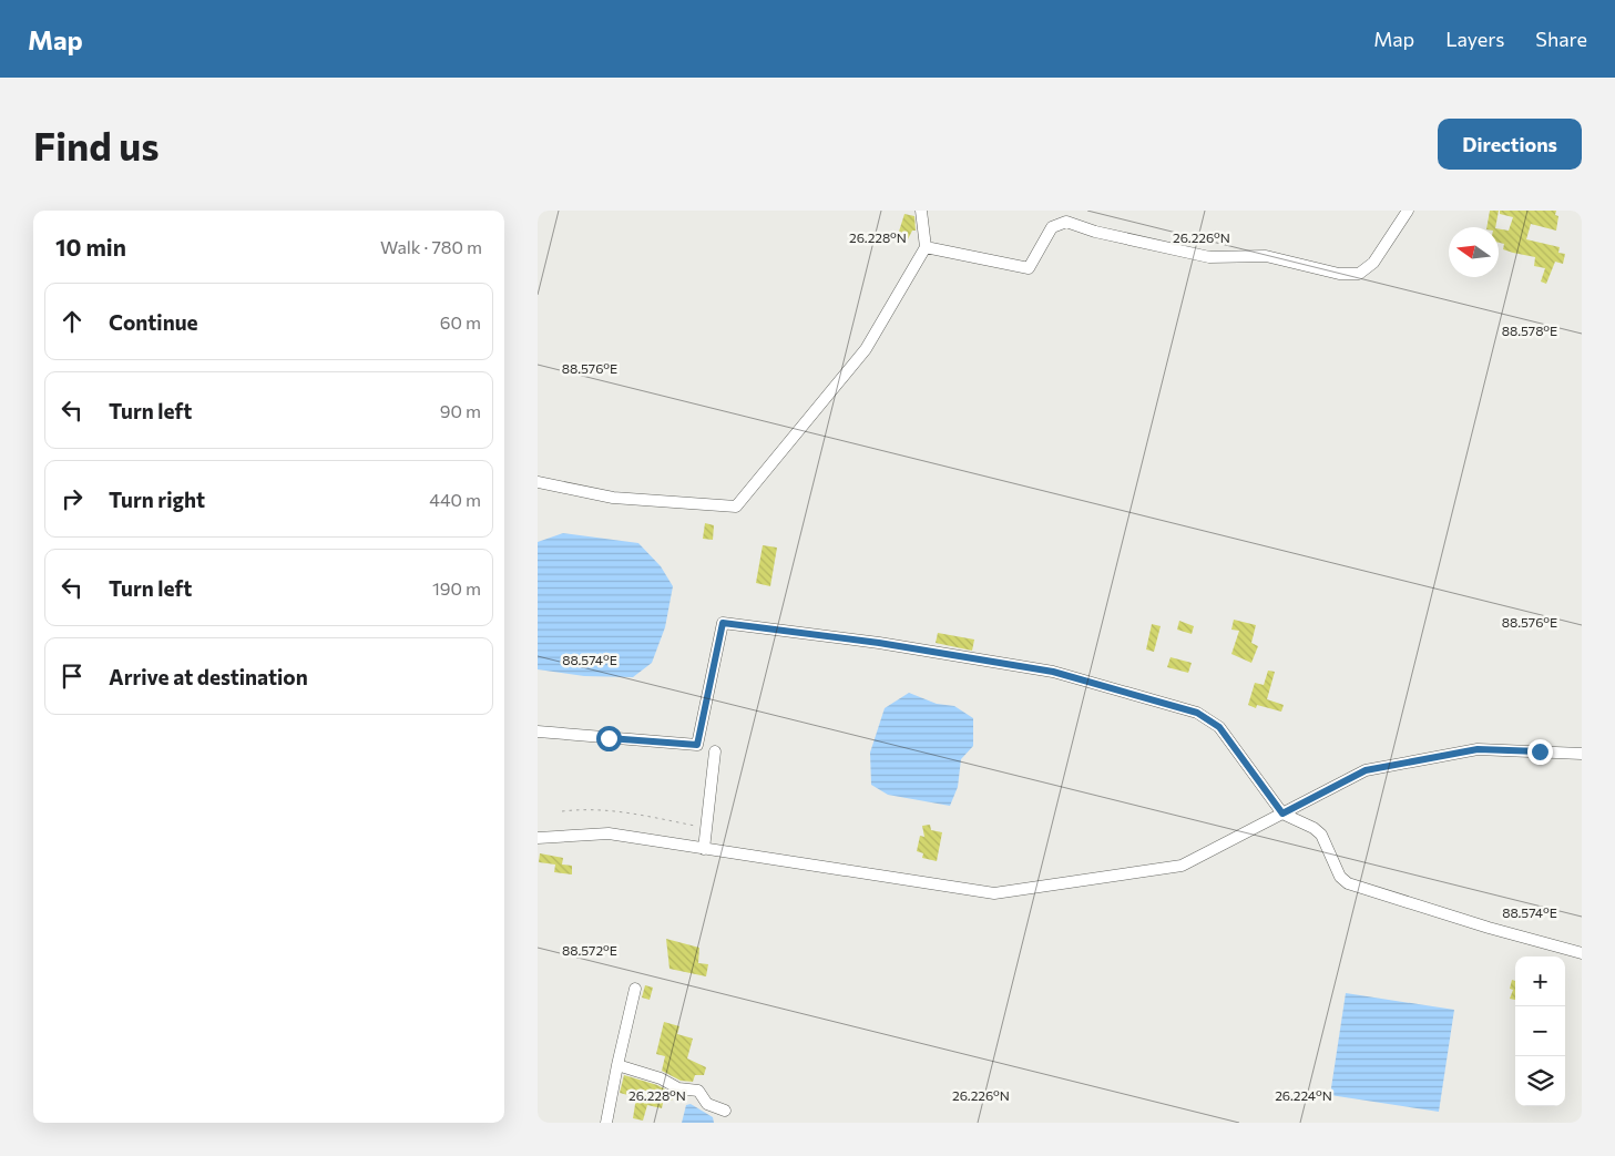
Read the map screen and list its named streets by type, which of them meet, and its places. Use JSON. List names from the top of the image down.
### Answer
{
  "north": "left",
  "page": {
    "header": "Map",
    "nav": ["Map", "Layers", "Share"],
    "buttons": "Directions",
    "title": "Find us",
    "heading": ["10 min", "Walk · 780 m"],
    "list": [
      ["Continue", "60 m"],
      ["Turn left", "90 m"],
      ["Turn right", "440 m"],
      ["Turn left", "190 m"],
      "Arrive at destination"
    ],
    "map_buttons": ["+", "−"]
  },
  "coordinates": [
    "26.228°N",
    "26.226°N",
    "88.578°E",
    "88.576°E",
    "88.574°E",
    "88.572°E",
    "26.224°N"
  ]
}
